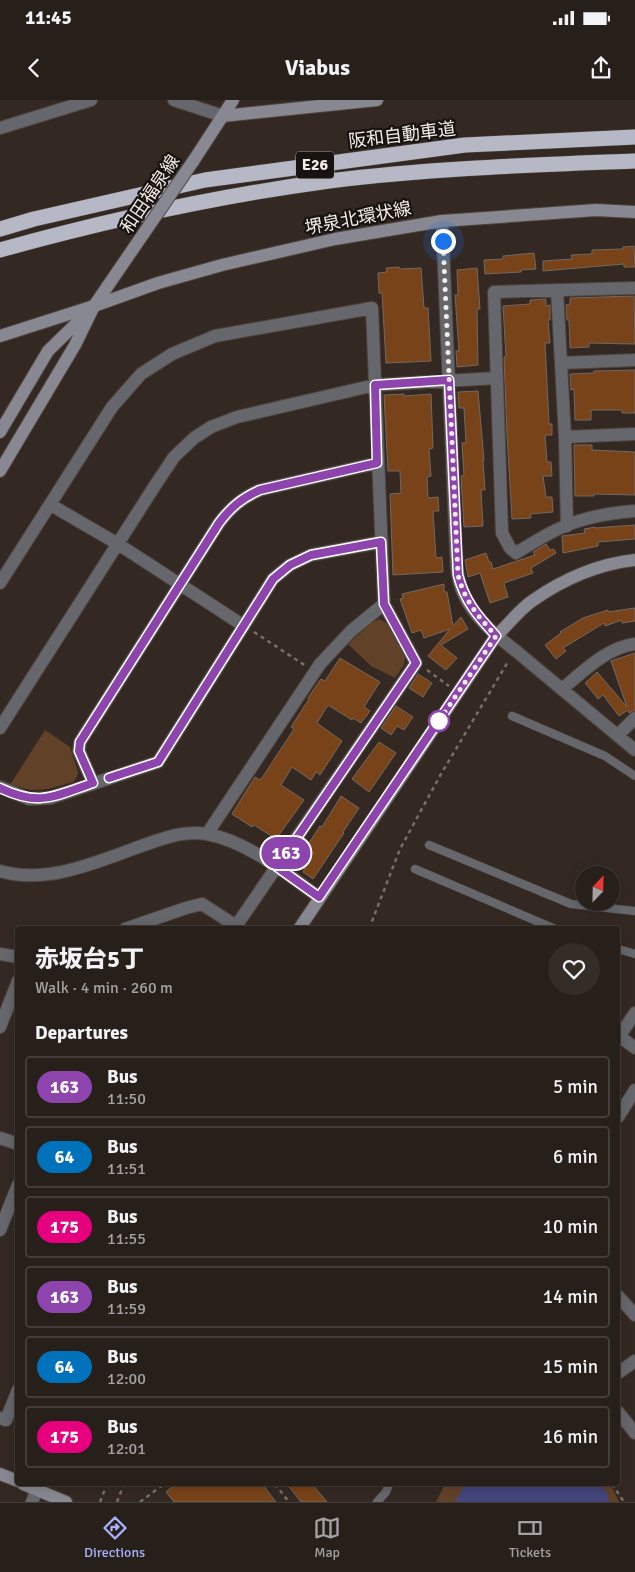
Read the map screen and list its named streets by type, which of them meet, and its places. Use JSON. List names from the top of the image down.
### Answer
{
  "streets": {
    "highway": ["阪和自動車道", "E26"],
    "main road": ["和田福泉線", "堺泉北環状線"]
  },
  "crossings": [
    ["和田福泉線", "堺泉北環状線"]
  ],
  "lines": ["bus line 163"],
  "north": "top",
  "page": {
    "status": "11:45",
    "header": "Viabus",
    "on_map": "163",
    "heading": [
      ["赤坂台5丁", "Walk · 4 min · 260 m"],
      "Departures"
    ],
    "list": [
      {
        "mark": "163",
        "name": "Bus",
        "note": "11:50",
        "value": "5 min"
      },
      {
        "mark": "64",
        "name": "Bus",
        "note": "11:51",
        "value": "6 min"
      },
      {
        "mark": "175",
        "name": "Bus",
        "note": "11:55",
        "value": "10 min"
      },
      {
        "mark": "163",
        "name": "Bus",
        "note": "11:59",
        "value": "14 min"
      },
      {
        "mark": "64",
        "name": "Bus",
        "note": "12:00",
        "value": "15 min"
      },
      {
        "mark": "175",
        "name": "Bus",
        "note": "12:01",
        "value": "16 min"
      }
    ],
    "tabs": ["Directions", "Map", "Tickets"]
  }
}
